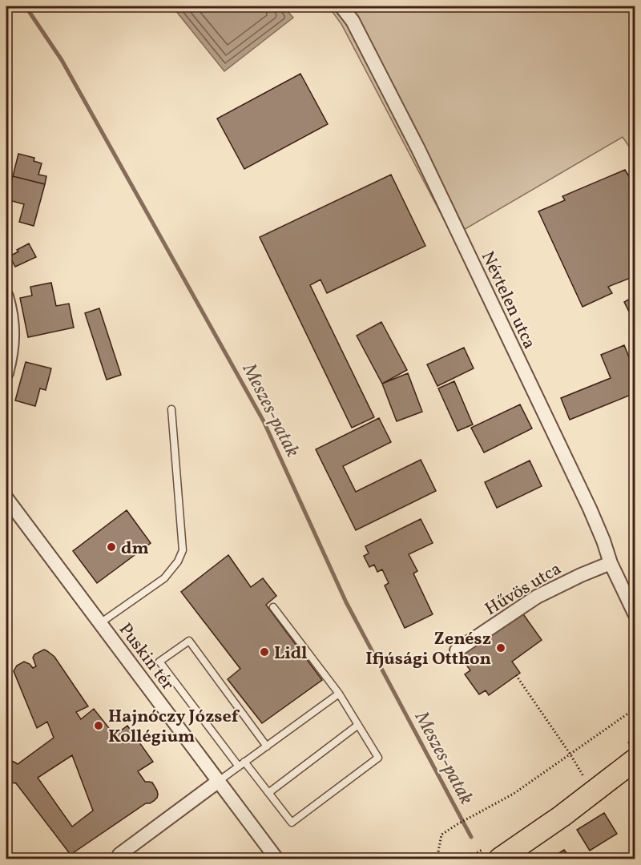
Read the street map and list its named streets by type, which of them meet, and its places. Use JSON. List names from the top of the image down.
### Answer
{
  "streets": {
    "street": ["Névtelen utca", "Hűvös utca", "Puskin tér"]
  },
  "crossings": [
    ["Névtelen utca", "Hűvös utca"]
  ],
  "water": ["Meszes-patak"],
  "places": [
    "dm",
    "Zenész Ifjúsági Otthon",
    "Lidl",
    "Hajnóczy József Kollégium"
  ]
}
